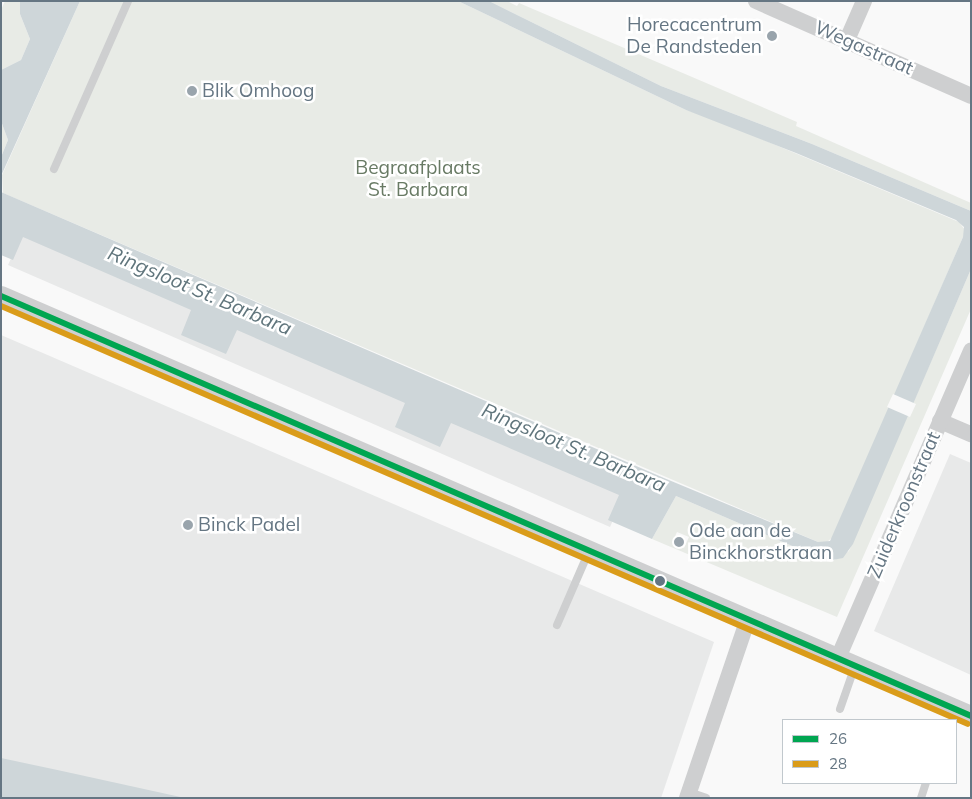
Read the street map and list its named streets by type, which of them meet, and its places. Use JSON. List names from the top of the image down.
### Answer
{
  "streets": {
    "street": ["Wegastraat", "Zuiderkroonstraat"]
  },
  "water": ["Ringsloot St. Barbara"],
  "parks": ["Begraafplaats St. Barbara"],
  "places": [
    "Horecacentrum De Randsteden",
    "Blik Omhoog",
    "Binck Padel",
    "Ode aan de Binckhorstkraan"
  ],
  "lines": ["transit line 26", "transit line 28"],
  "legend": ["26", "28"]
}
